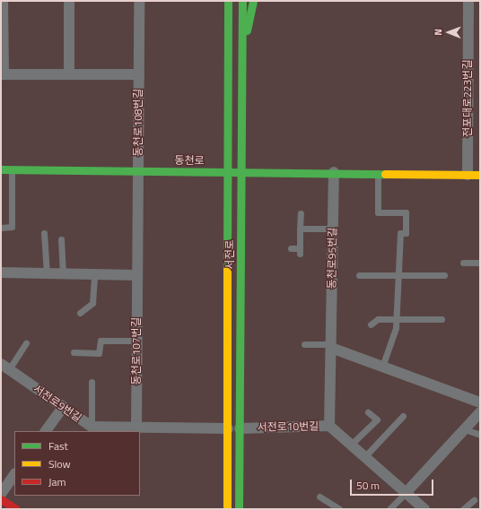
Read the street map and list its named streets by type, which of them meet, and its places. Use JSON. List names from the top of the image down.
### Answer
{
  "streets": {
    "main road": ["동천로", "서전로"],
    "street": [
      "전포대로223번길",
      "동천로108번길",
      "동천로95번길",
      "동천로107번길",
      "서전로9번길",
      "서전로10번길"
    ]
  },
  "crossings": [
    ["전포대로223번길", "동천로"],
    ["동천로108번길", "동천로"],
    ["동천로108번길", "동천로107번길"],
    ["동천로", "서전로"],
    ["동천로", "동천로95번길"],
    ["동천로", "동천로107번길"],
    ["서전로", "서전로9번길"],
    ["서전로", "서전로10번길"],
    ["동천로95번길", "서전로10번길"],
    ["동천로107번길", "서전로9번길"]
  ],
  "legend": ["Fast", "Slow", "Jam"],
  "scale_bar": "50 m",
  "north": "left"
}
